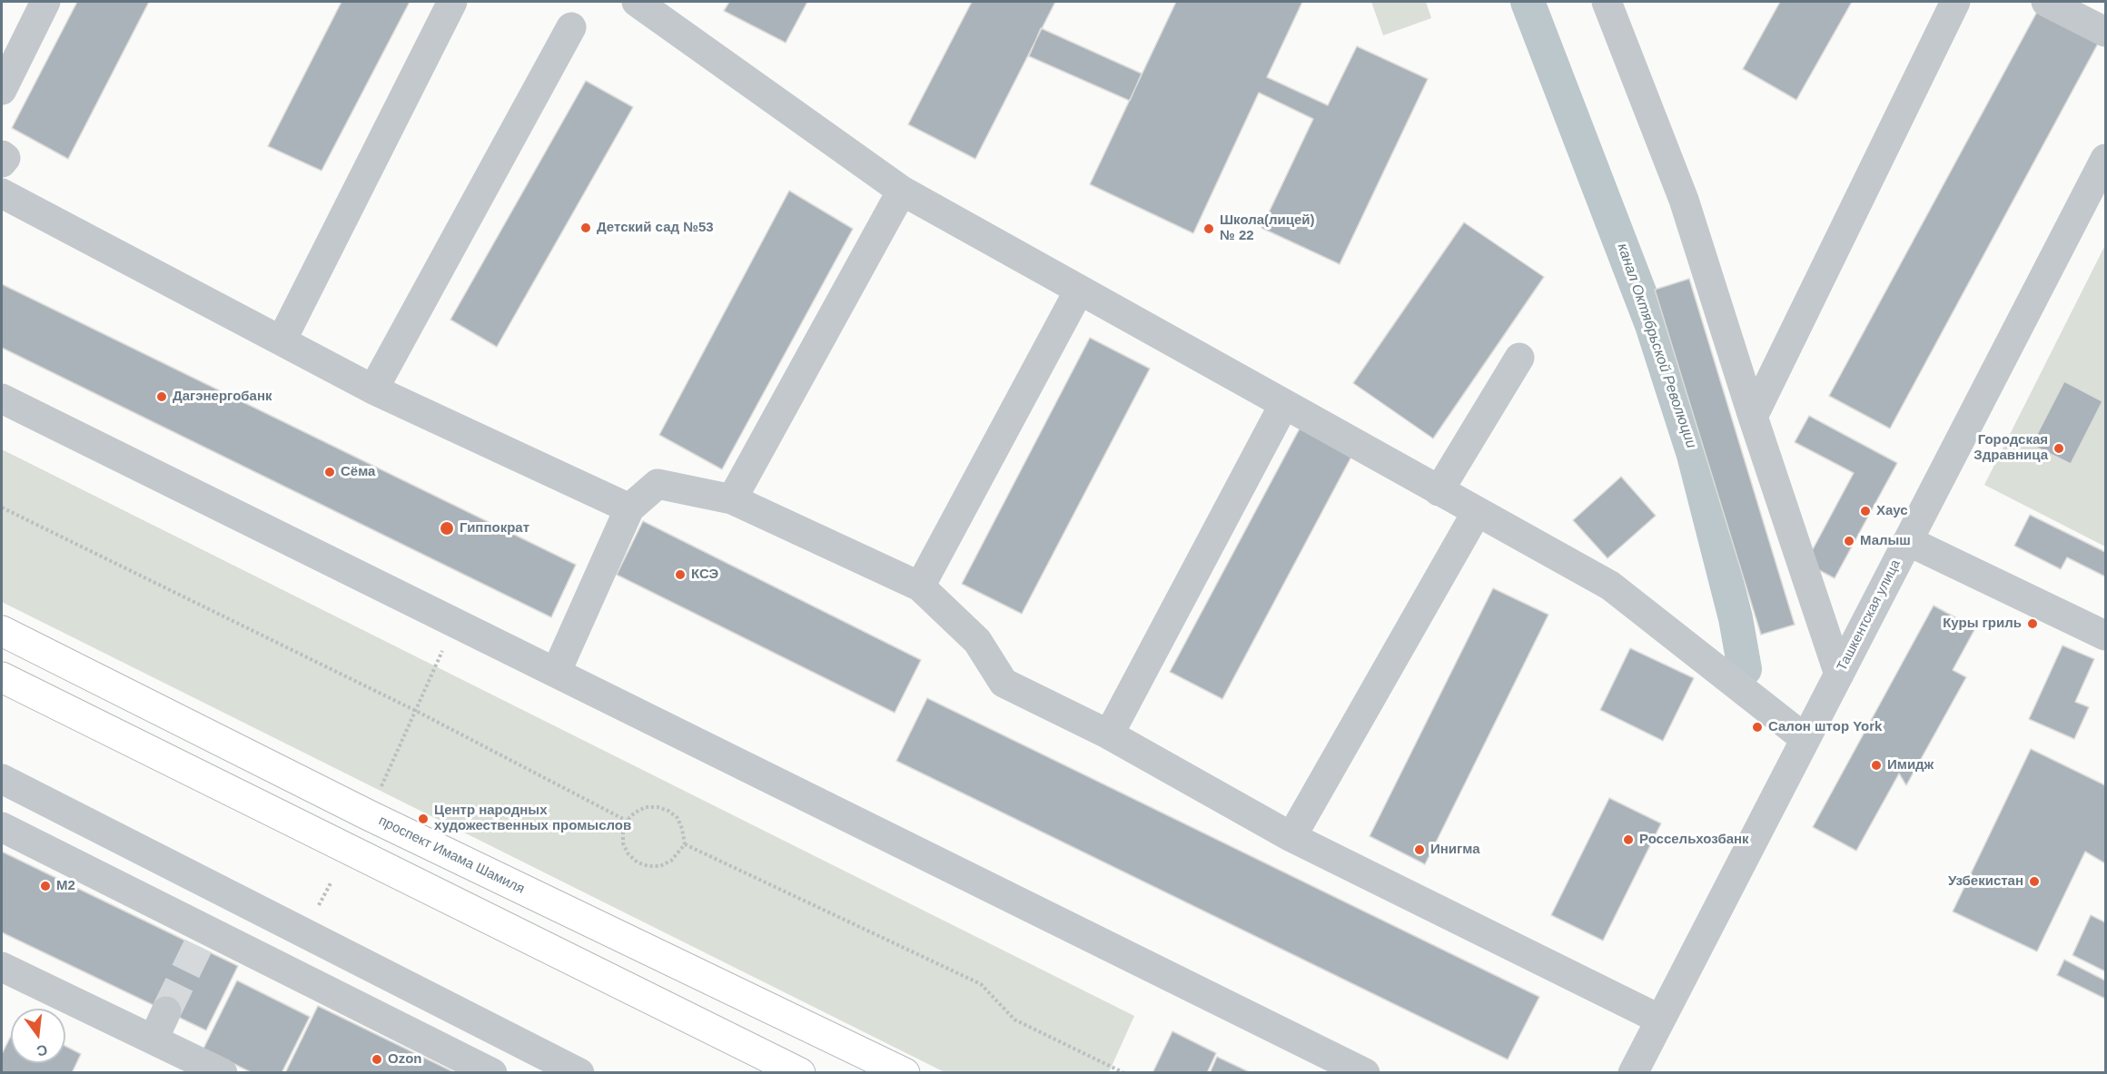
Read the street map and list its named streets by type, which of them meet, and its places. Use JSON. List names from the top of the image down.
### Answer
{
  "streets": {
    "main road": ["проспект Имама Шамиля"],
    "street": ["Ташкентская улица"]
  },
  "water": ["канал Октябрьской Революции"],
  "places": [
    "Детский сад №53",
    "Школа(лицей) № 22",
    "Дагэнергобанк",
    "Городская Здравница",
    "Сёма",
    "Хаус",
    "Гиппократ",
    "Малыш",
    "КСЭ",
    "Куры гриль",
    "Салон штор York",
    "Имидж",
    "Центр народных художественных промыслов",
    "Россельхозбанк",
    "Инигма",
    "Узбекистан",
    "М2",
    "Ozon"
  ],
  "north": "bottom"
}
